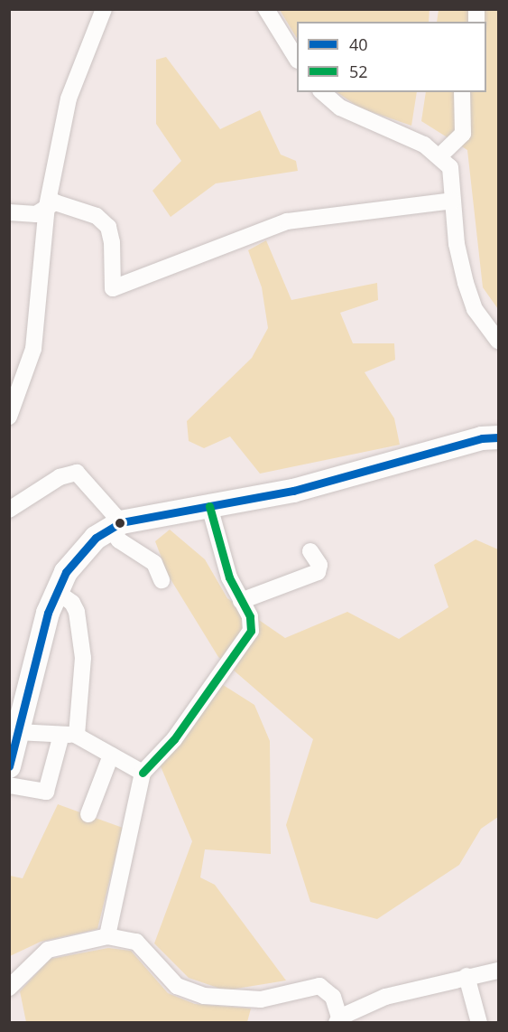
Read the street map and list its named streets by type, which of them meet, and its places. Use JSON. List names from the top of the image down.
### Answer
{
  "lines": ["transit line 40", "transit line 52"],
  "legend": ["40", "52"]
}
